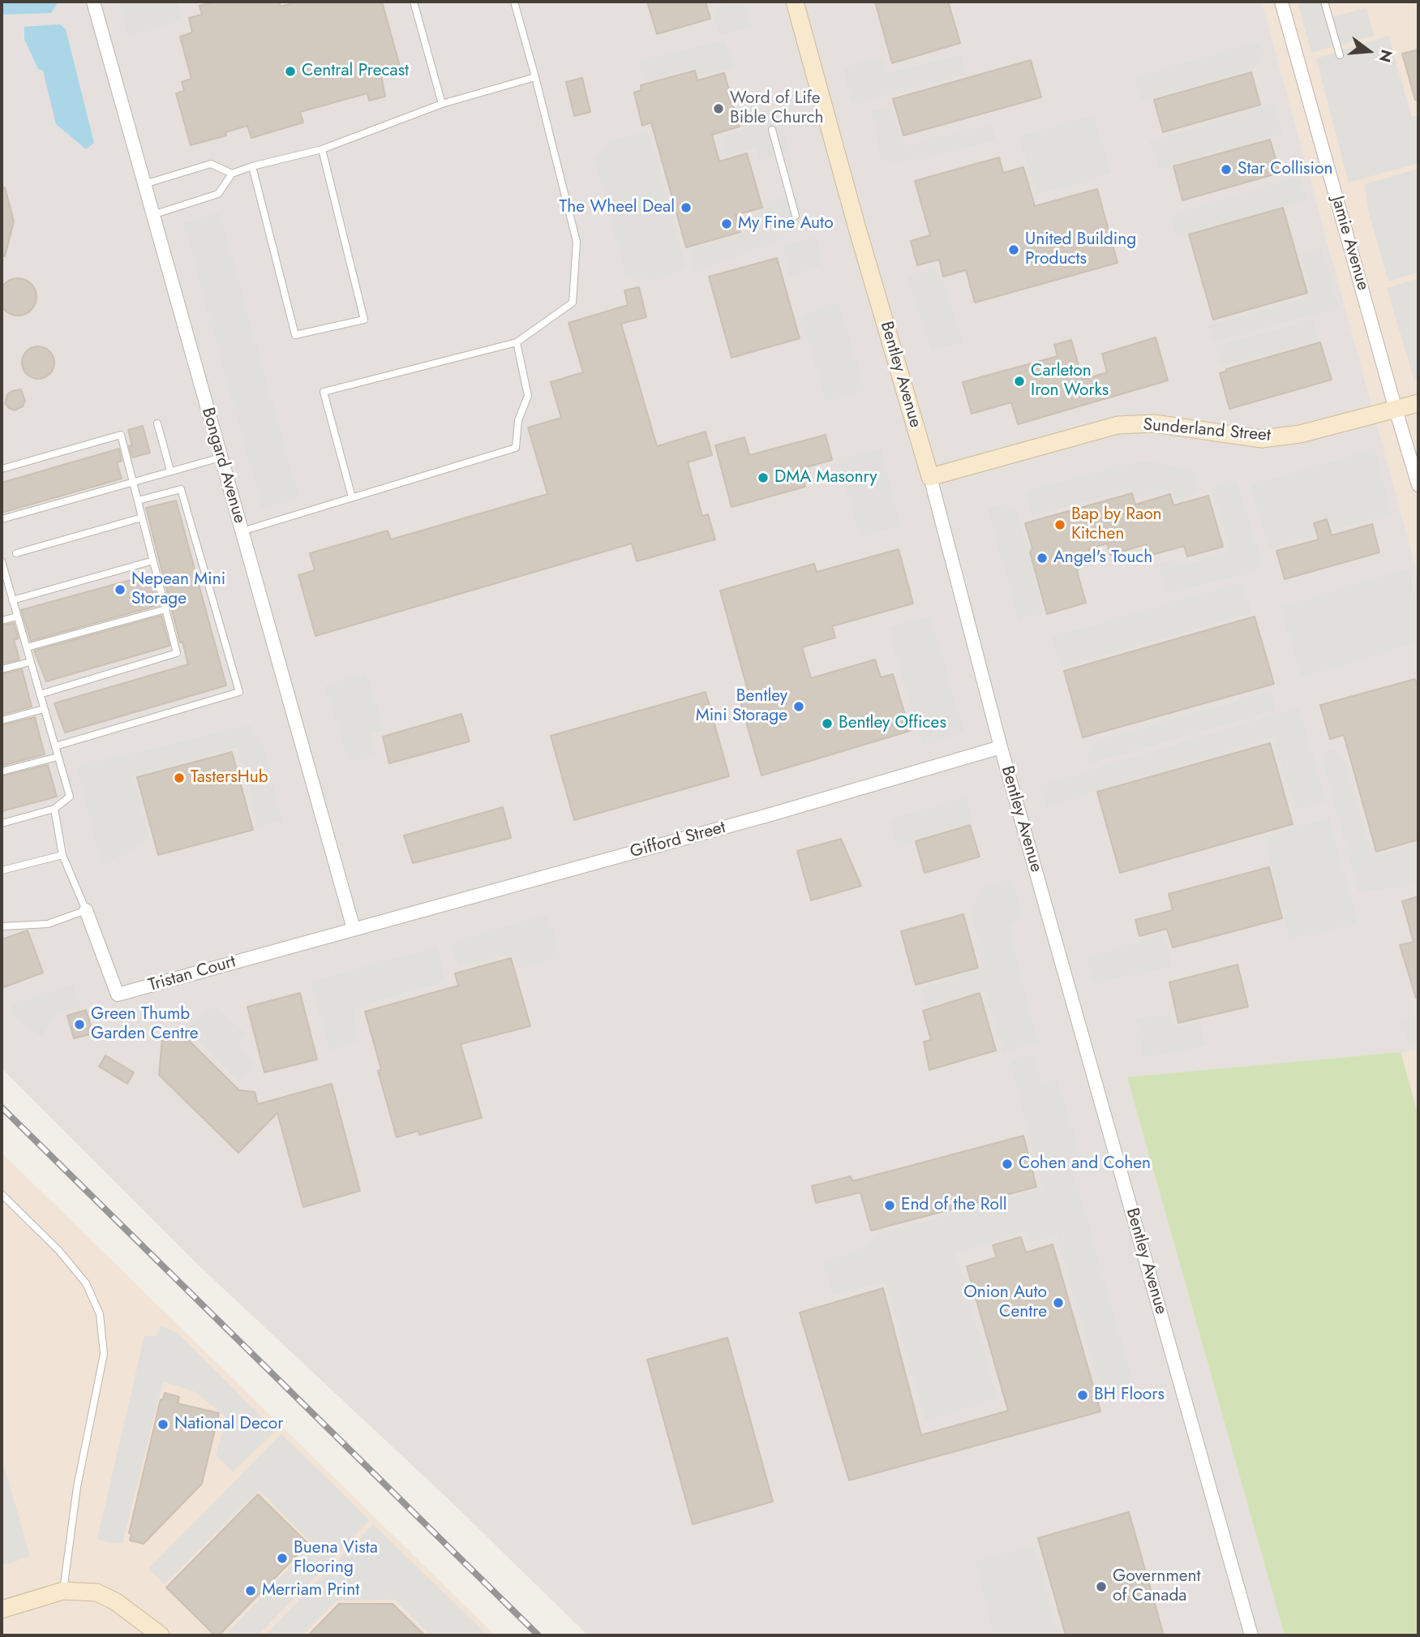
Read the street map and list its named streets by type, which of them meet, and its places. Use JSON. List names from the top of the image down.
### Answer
{
  "streets": {
    "street": [
      "Jamie Avenue",
      "Bentley Avenue",
      "Sunderland Street",
      "Bongard Avenue",
      "Gifford Street",
      "Tristan Court"
    ]
  },
  "crossings": [
    ["Jamie Avenue", "Sunderland Street"],
    ["Bentley Avenue", "Sunderland Street"],
    ["Bentley Avenue", "Gifford Street"],
    ["Bongard Avenue", "Gifford Street"],
    ["Bongard Avenue", "Tristan Court"],
    ["Gifford Street", "Tristan Court"]
  ],
  "places": [
    "Central Precast",
    "Word of Life Bible Church",
    "Star Collision",
    "The Wheel Deal",
    "My Fine Auto",
    "United Building Products",
    "Carleton Iron Works",
    "DMA Masonry",
    "Bap by Raon Kitchen",
    "Angel's Touch",
    "Nepean Mini Storage",
    "Bentley Mini Storage",
    "Bentley Offices",
    "TastersHub",
    "Green Thumb Garden Centre",
    "Cohen and Cohen",
    "End of the Roll",
    "Onion Auto Centre",
    "BH Floors",
    "National Decor",
    "Buena Vista Flooring",
    "Government of Canada",
    "Merriam Print"
  ],
  "north": "right"
}
